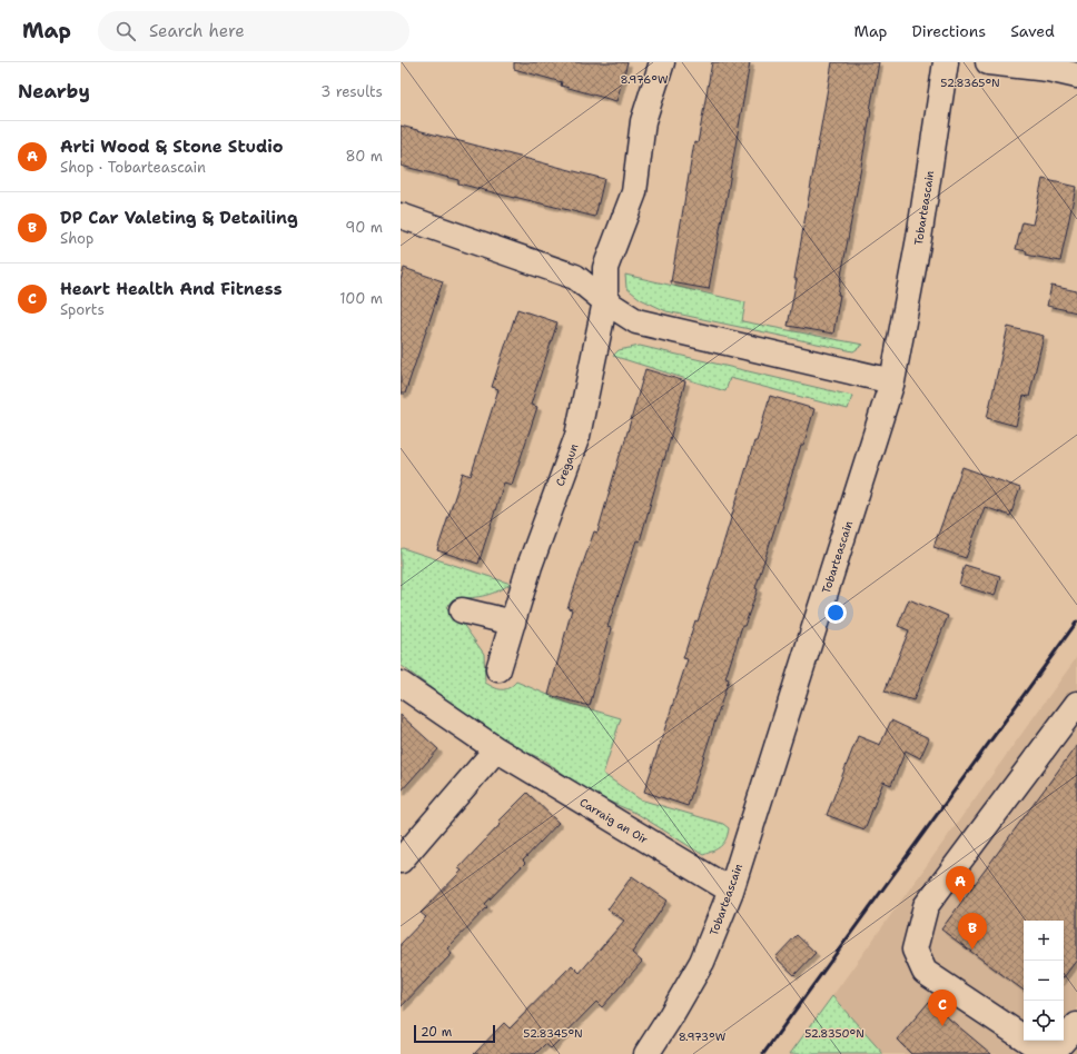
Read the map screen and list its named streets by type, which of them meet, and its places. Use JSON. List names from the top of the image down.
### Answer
{
  "streets": {
    "street": ["Tobarteascain", "Cregaun", "Carraig an Oir"]
  },
  "crossings": [
    ["Tobarteascain", "Carraig an Oir"]
  ],
  "scale_bar": "20 m",
  "page": {
    "header": "Map",
    "search": "Search here",
    "nav": ["Map", "Directions", "Saved"],
    "heading": ["Nearby", "3 results"],
    "list": [
      {
        "mark": "A",
        "name": "Arti Wood & Stone Studio",
        "note": "Shop · Tobarteascain",
        "value": "80 m"
      },
      {
        "mark": "B",
        "name": "DP Car Valeting & Detailing",
        "note": "Shop",
        "value": "90 m"
      },
      {
        "mark": "C",
        "name": "Heart Health And Fitness",
        "note": "Sports",
        "value": "100 m"
      }
    ],
    "pins": ["A", "B", "C"],
    "map_buttons": ["+", "−"],
    "scale": "20 m"
  },
  "coordinates": [
    "8.976°W",
    "52.8365°N",
    "52.8345°N",
    "52.8350°N",
    "8.973°W"
  ]
}
